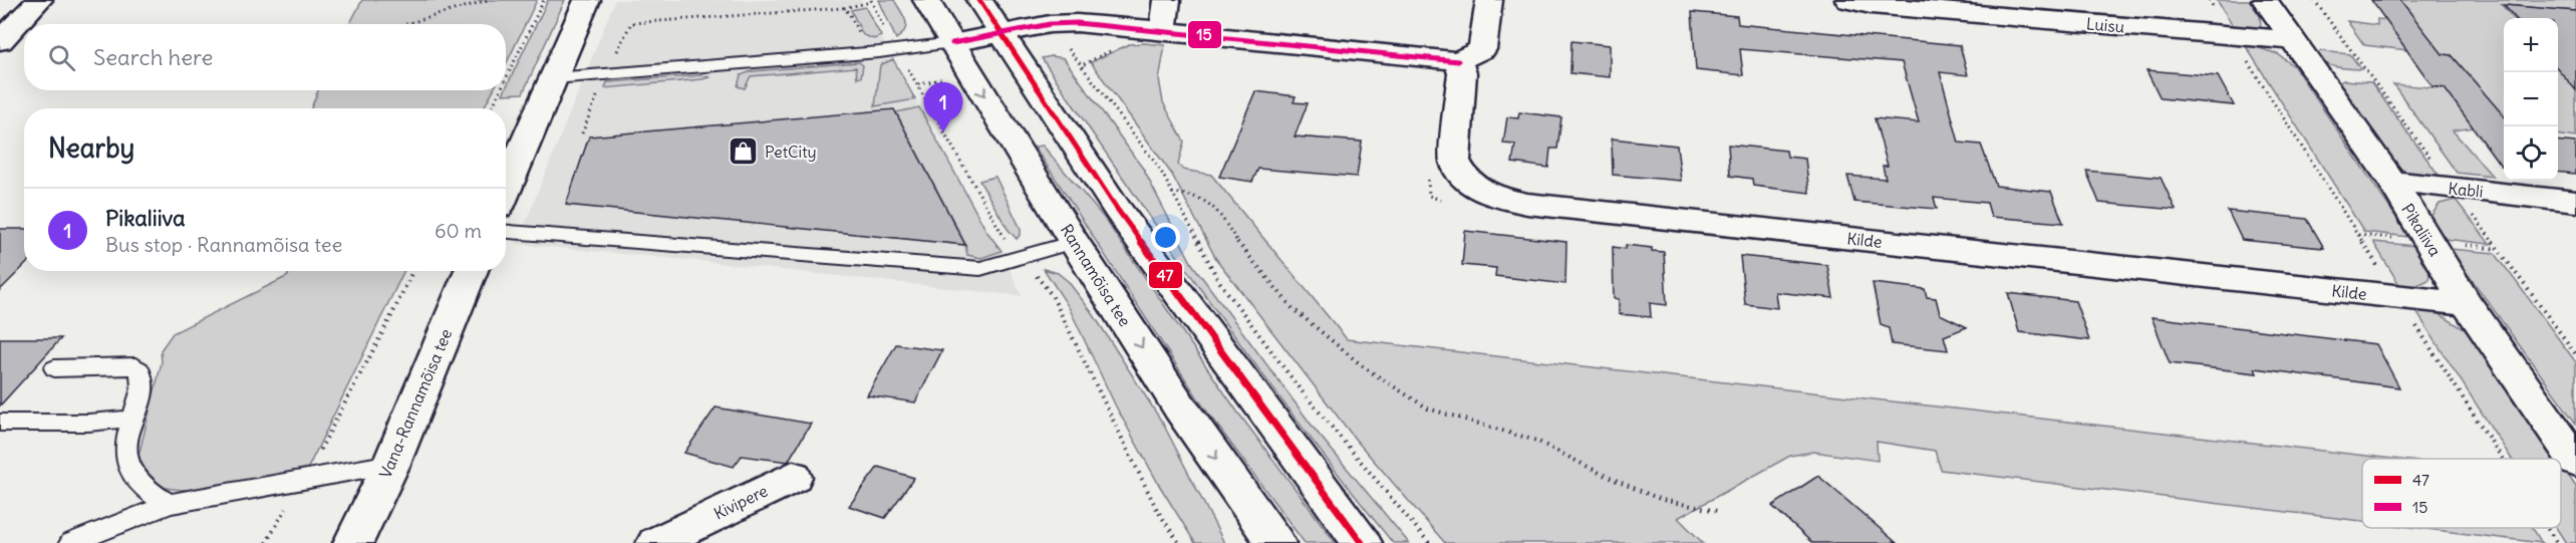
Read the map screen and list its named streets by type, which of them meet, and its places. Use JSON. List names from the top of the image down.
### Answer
{
  "streets": {
    "street": [
      "Luisu",
      "Kabli",
      "Pikaliiva",
      "Kilde",
      "Rannamõisa tee",
      "Vana-Rannamõisa tee",
      "Kivipere"
    ]
  },
  "crossings": [
    ["Luisu", "Pikaliiva"],
    ["Kabli", "Pikaliiva"],
    ["Pikaliiva", "Kilde"]
  ],
  "places": {
    "shop": ["PetCity"]
  },
  "lines": ["transit line 47", "transit line 15"],
  "legend": ["47", "15"],
  "page": {
    "map_buttons": ["+", "−"],
    "search": "Search here",
    "pins": "1",
    "heading": "Nearby",
    "list": [
      {
        "mark": "1",
        "name": "Pikaliiva",
        "note": "Bus stop · Rannamõisa tee",
        "value": "60 m"
      }
    ]
  }
}
